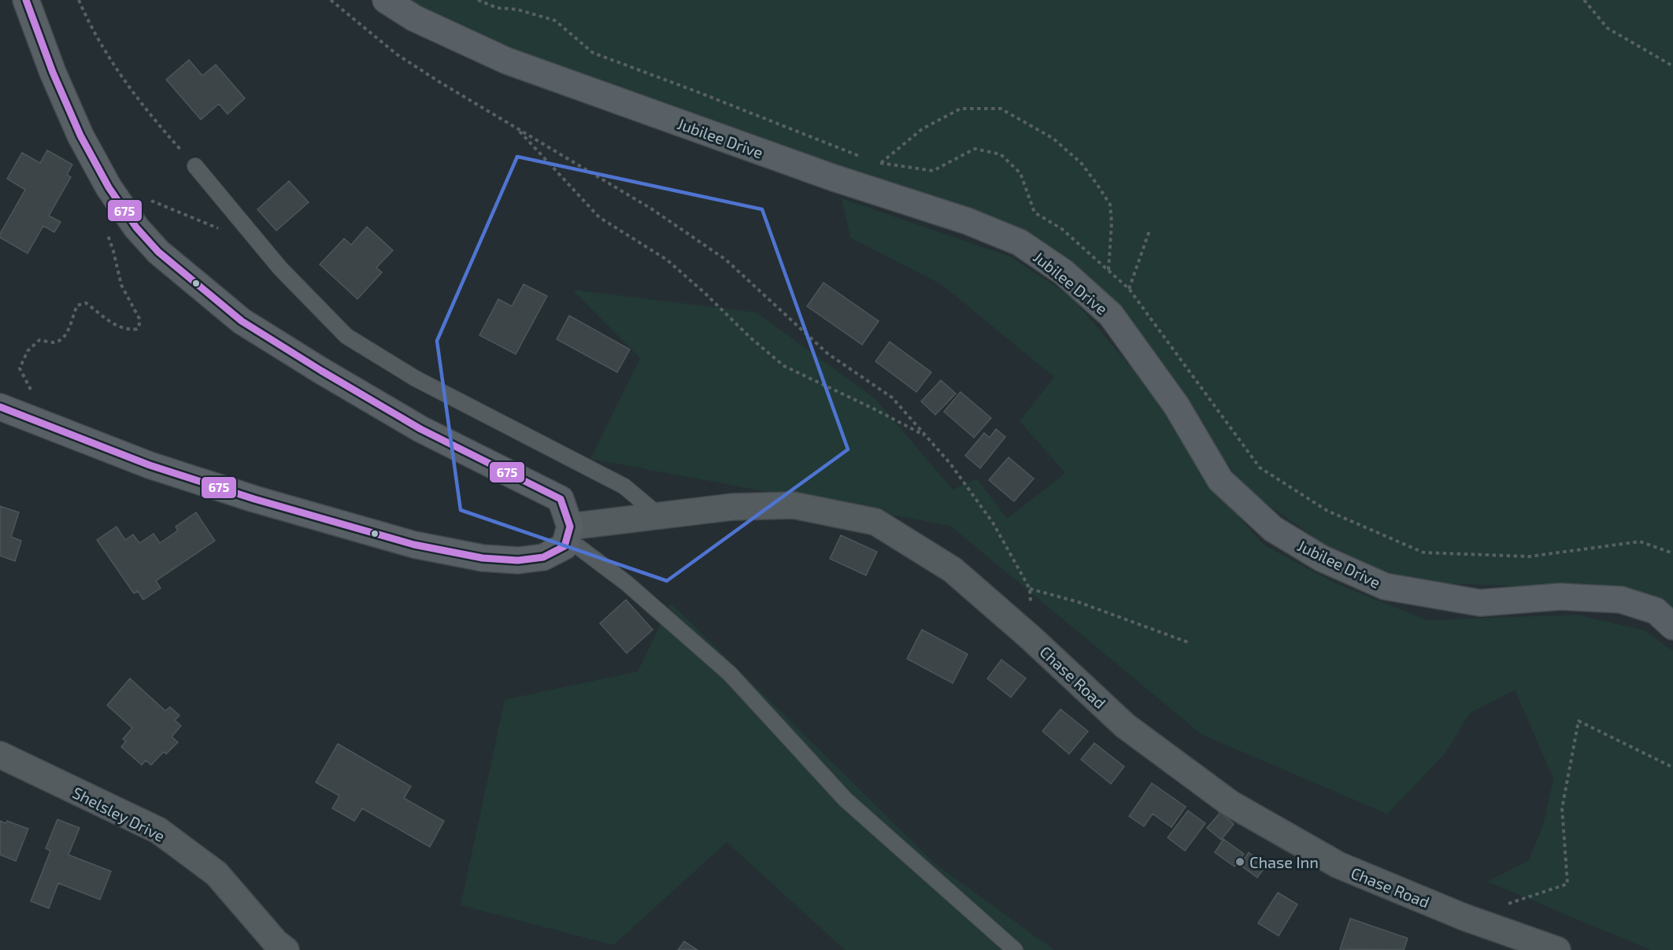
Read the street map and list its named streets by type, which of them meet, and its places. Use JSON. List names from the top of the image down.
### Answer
{
  "streets": {
    "main road": ["Jubilee Drive"],
    "street": ["Chase Road", "Shelsley Drive"]
  },
  "places": ["Chase Inn"],
  "lines": ["transit line 675"]
}
